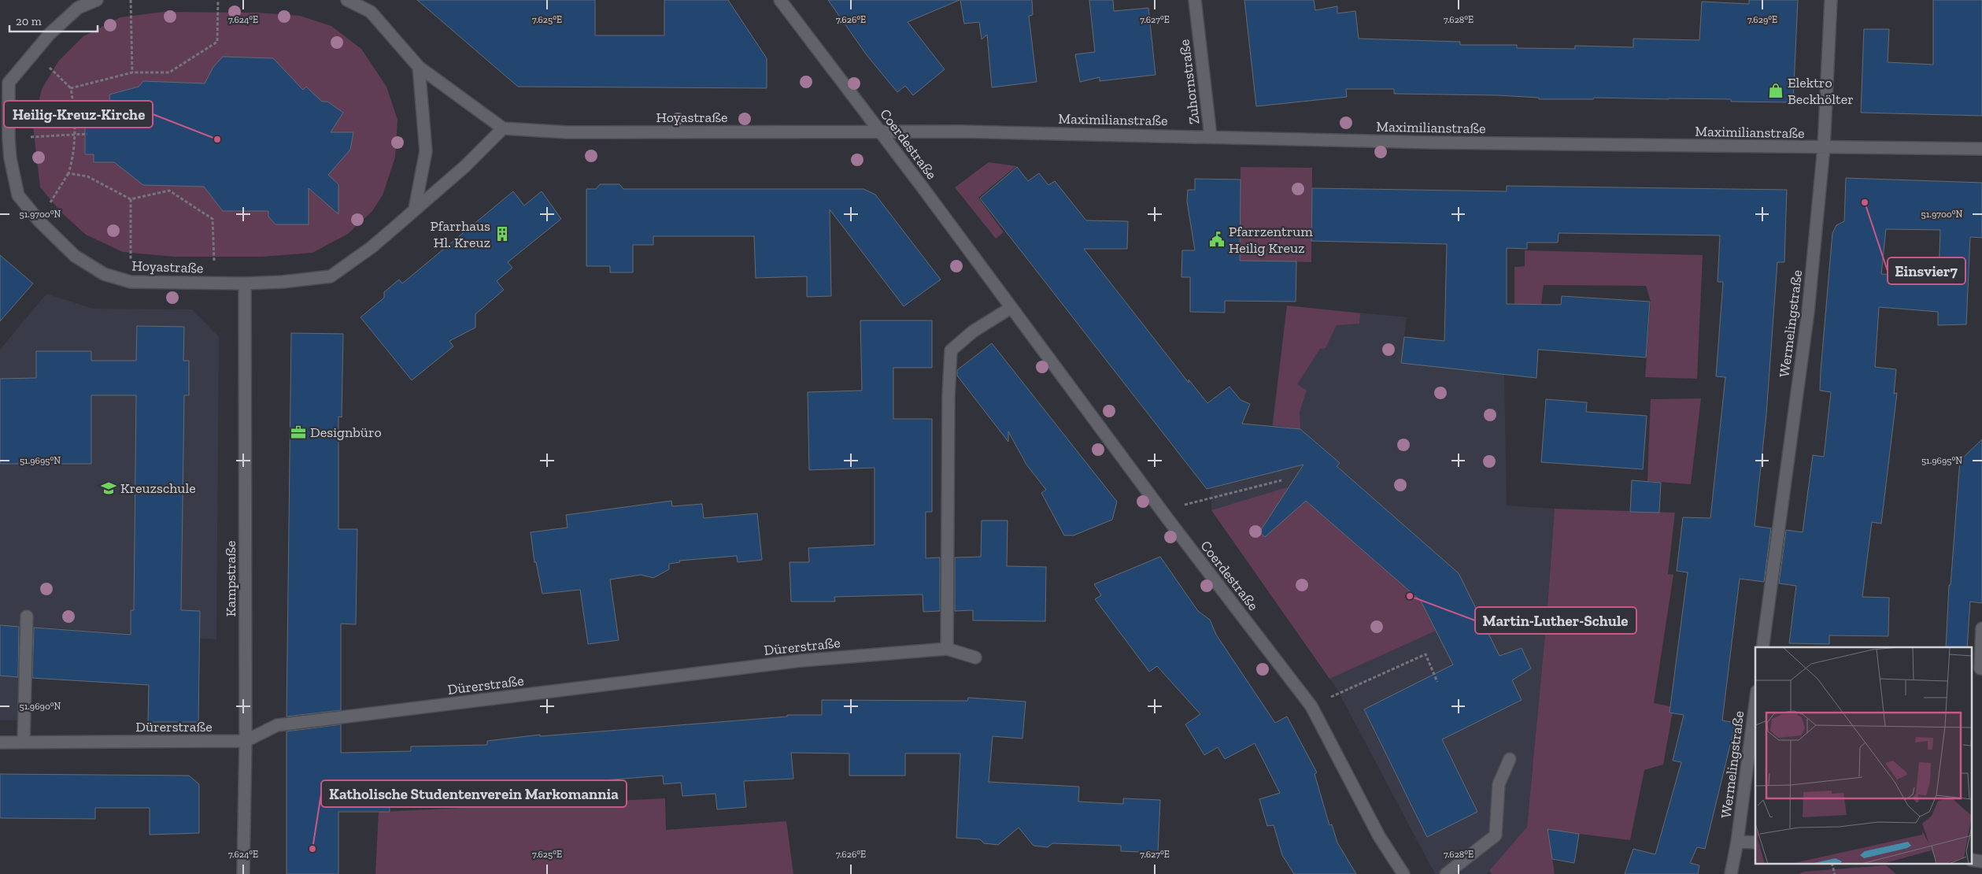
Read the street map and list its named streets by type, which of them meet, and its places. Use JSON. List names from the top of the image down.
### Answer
{
  "streets": {
    "street": [
      "Zuhornstraße",
      "Hoyastraße",
      "Maximilianstraße",
      "Coerdestraße",
      "Wermelingstraße",
      "Kampstraße",
      "Dürerstraße"
    ]
  },
  "crossings": [
    ["Zuhornstraße", "Maximilianstraße"],
    ["Hoyastraße", "Maximilianstraße"],
    ["Hoyastraße", "Coerdestraße"],
    ["Hoyastraße", "Kampstraße"],
    ["Maximilianstraße", "Coerdestraße"],
    ["Maximilianstraße", "Wermelingstraße"],
    ["Kampstraße", "Dürerstraße"]
  ],
  "places": {
    "shop": ["Elektro Beckhölter"],
    "other": [
      "Heilig-Kreuz-Kirche",
      "Einsvier7",
      "Martin-Luther-Schule",
      "Katholische Studentenverein Markomannia"
    ],
    "building": ["Pfarrhaus Hl. Kreuz"],
    "public building": ["Pfarrzentrum Heilig Kreuz"],
    "office": ["Designbüro"],
    "school or university": ["Kreuzschule"]
  },
  "scale_bar": "20 m",
  "coordinates": [
    "7.624°E",
    "7.625°E",
    "7.626°E",
    "7.627°E",
    "7.628°E",
    "7.629°E",
    "51.9700°N",
    "51.9695°N",
    "51.9690°N"
  ]
}
